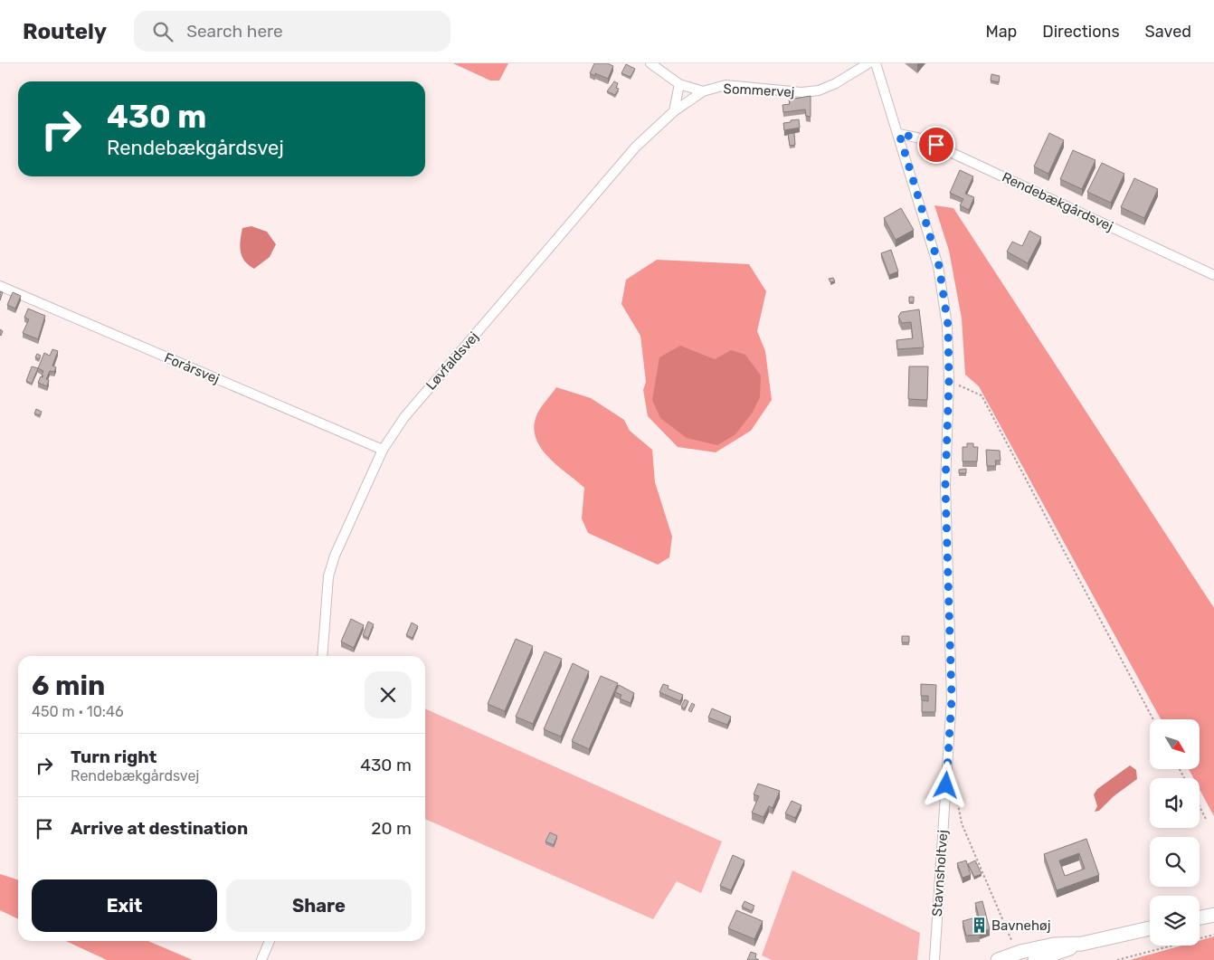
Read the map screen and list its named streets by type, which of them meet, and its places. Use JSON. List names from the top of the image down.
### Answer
{
  "streets": {
    "street": [
      "Sommervej",
      "Rendebækgårdsvej",
      "Løvfaldsvej",
      "Forårsvej",
      "Stavnsholtvej"
    ]
  },
  "crossings": [
    ["Sommervej", "Løvfaldsvej"],
    ["Rendebækgårdsvej", "Stavnsholtvej"],
    ["Løvfaldsvej", "Forårsvej"]
  ],
  "places": {
    "building": ["Bavnehøj"]
  },
  "north": "bottom right",
  "page": {
    "header": "Routely",
    "search": "Search here",
    "nav": ["Map", "Directions", "Saved"],
    "turn": ["430 m", "Rendebækgårdsvej"],
    "heading": ["6 min", "450 m · 10:46"],
    "list": [
      {
        "name": "Turn right",
        "note": "Rendebækgårdsvej",
        "value": "430 m"
      },
      {
        "name": "Arrive at destination",
        "value": "20 m"
      }
    ],
    "buttons": ["Exit", "Share"]
  }
}
